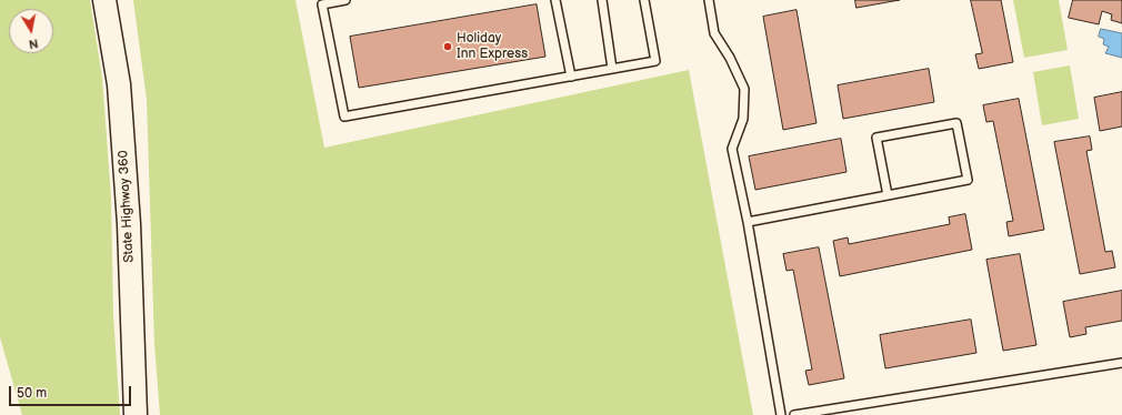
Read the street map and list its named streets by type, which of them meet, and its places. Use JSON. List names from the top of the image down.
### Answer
{
  "streets": {
    "main road": ["State Highway 360"]
  },
  "places": ["Holiday Inn Express"],
  "scale_bar": "50 m",
  "north": "bottom"
}
